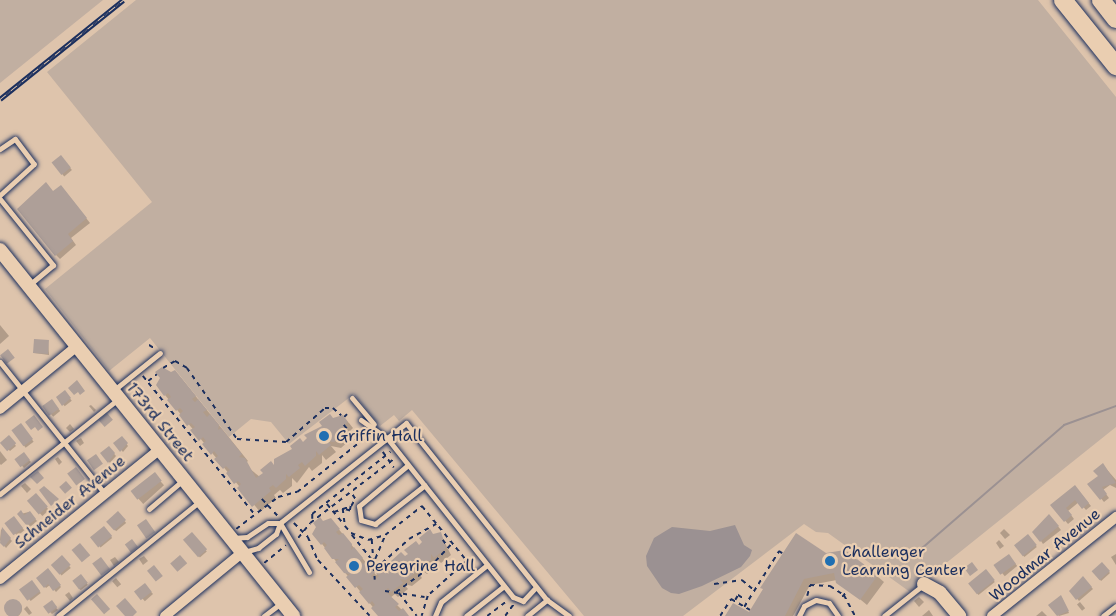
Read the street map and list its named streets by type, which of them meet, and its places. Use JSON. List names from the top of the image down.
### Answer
{
  "streets": {
    "street": ["173rd Street", "Schneider Avenue", "Woodmar Avenue"]
  },
  "crossings": [
    ["173rd Street", "Schneider Avenue"]
  ],
  "places": ["Griffin Hall", "Challenger Learning Center", "Peregrine Hall"]
}
